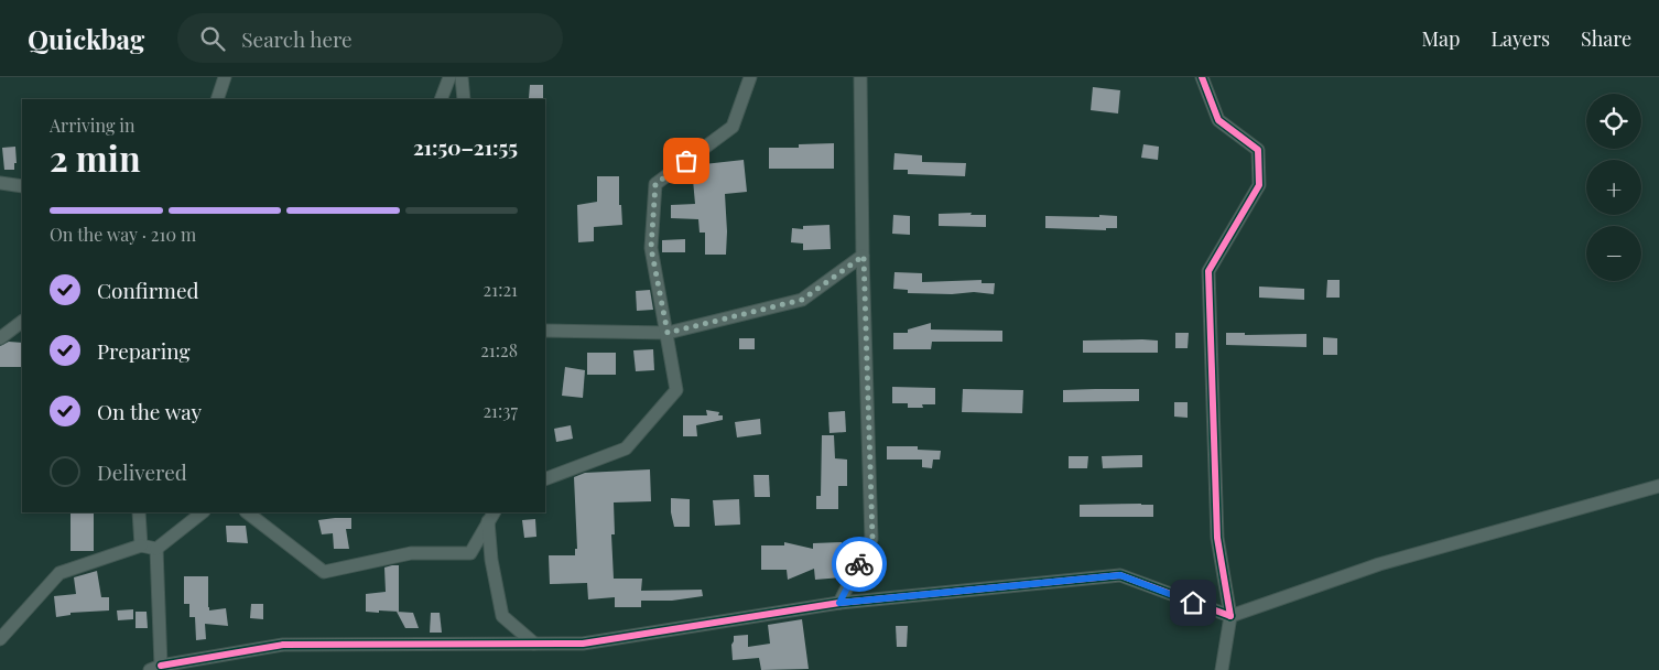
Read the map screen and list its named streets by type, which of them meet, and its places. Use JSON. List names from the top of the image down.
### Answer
{
  "page": {
    "header": "Quickbag",
    "search": "Search here",
    "nav": ["Map", "Layers", "Share"],
    "map_buttons": ["+", "−"],
    "heading": ["2 min", "Arriving in", "21:50–21:55"],
    "bar": "On the way · 210 m",
    "list": [
      ["Confirmed", "21:21"],
      ["Preparing", "21:28"],
      ["On the way", "21:37"],
      "Delivered"
    ]
  }
}
